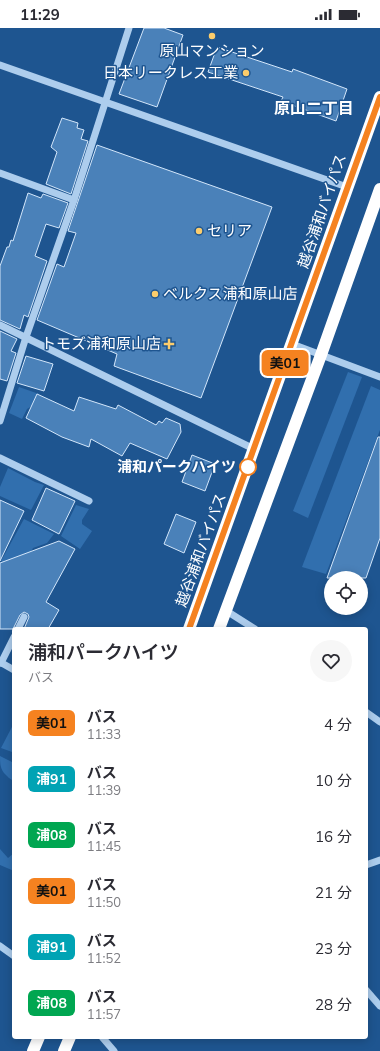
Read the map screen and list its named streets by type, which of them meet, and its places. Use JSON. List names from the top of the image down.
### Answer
{
  "streets": {
    "highway": ["越谷浦和バイパス"]
  },
  "districts": ["原山二丁目"],
  "places": {
    "other": [
      "原山マンション",
      "日本リークレス工業",
      "セリア",
      "ベルクス浦和原山店",
      "浦和パークハイツ"
    ],
    "health": ["トモズ浦和原山店"]
  },
  "lines": ["bus line 美01"],
  "page": {
    "status": "11:29",
    "on_map": "美01",
    "heading": ["浦和パークハイツ", "バス"],
    "list": [
      {
        "mark": "美01",
        "name": "バス",
        "note": "11:33",
        "value": "4 分"
      },
      {
        "mark": "浦91",
        "name": "バス",
        "note": "11:39",
        "value": "10 分"
      },
      {
        "mark": "浦08",
        "name": "バス",
        "note": "11:45",
        "value": "16 分"
      },
      {
        "mark": "美01",
        "name": "バス",
        "note": "11:50",
        "value": "21 分"
      },
      {
        "mark": "浦91",
        "name": "バス",
        "note": "11:52",
        "value": "23 分"
      },
      {
        "mark": "浦08",
        "name": "バス",
        "note": "11:57",
        "value": "28 分"
      }
    ]
  }
}
